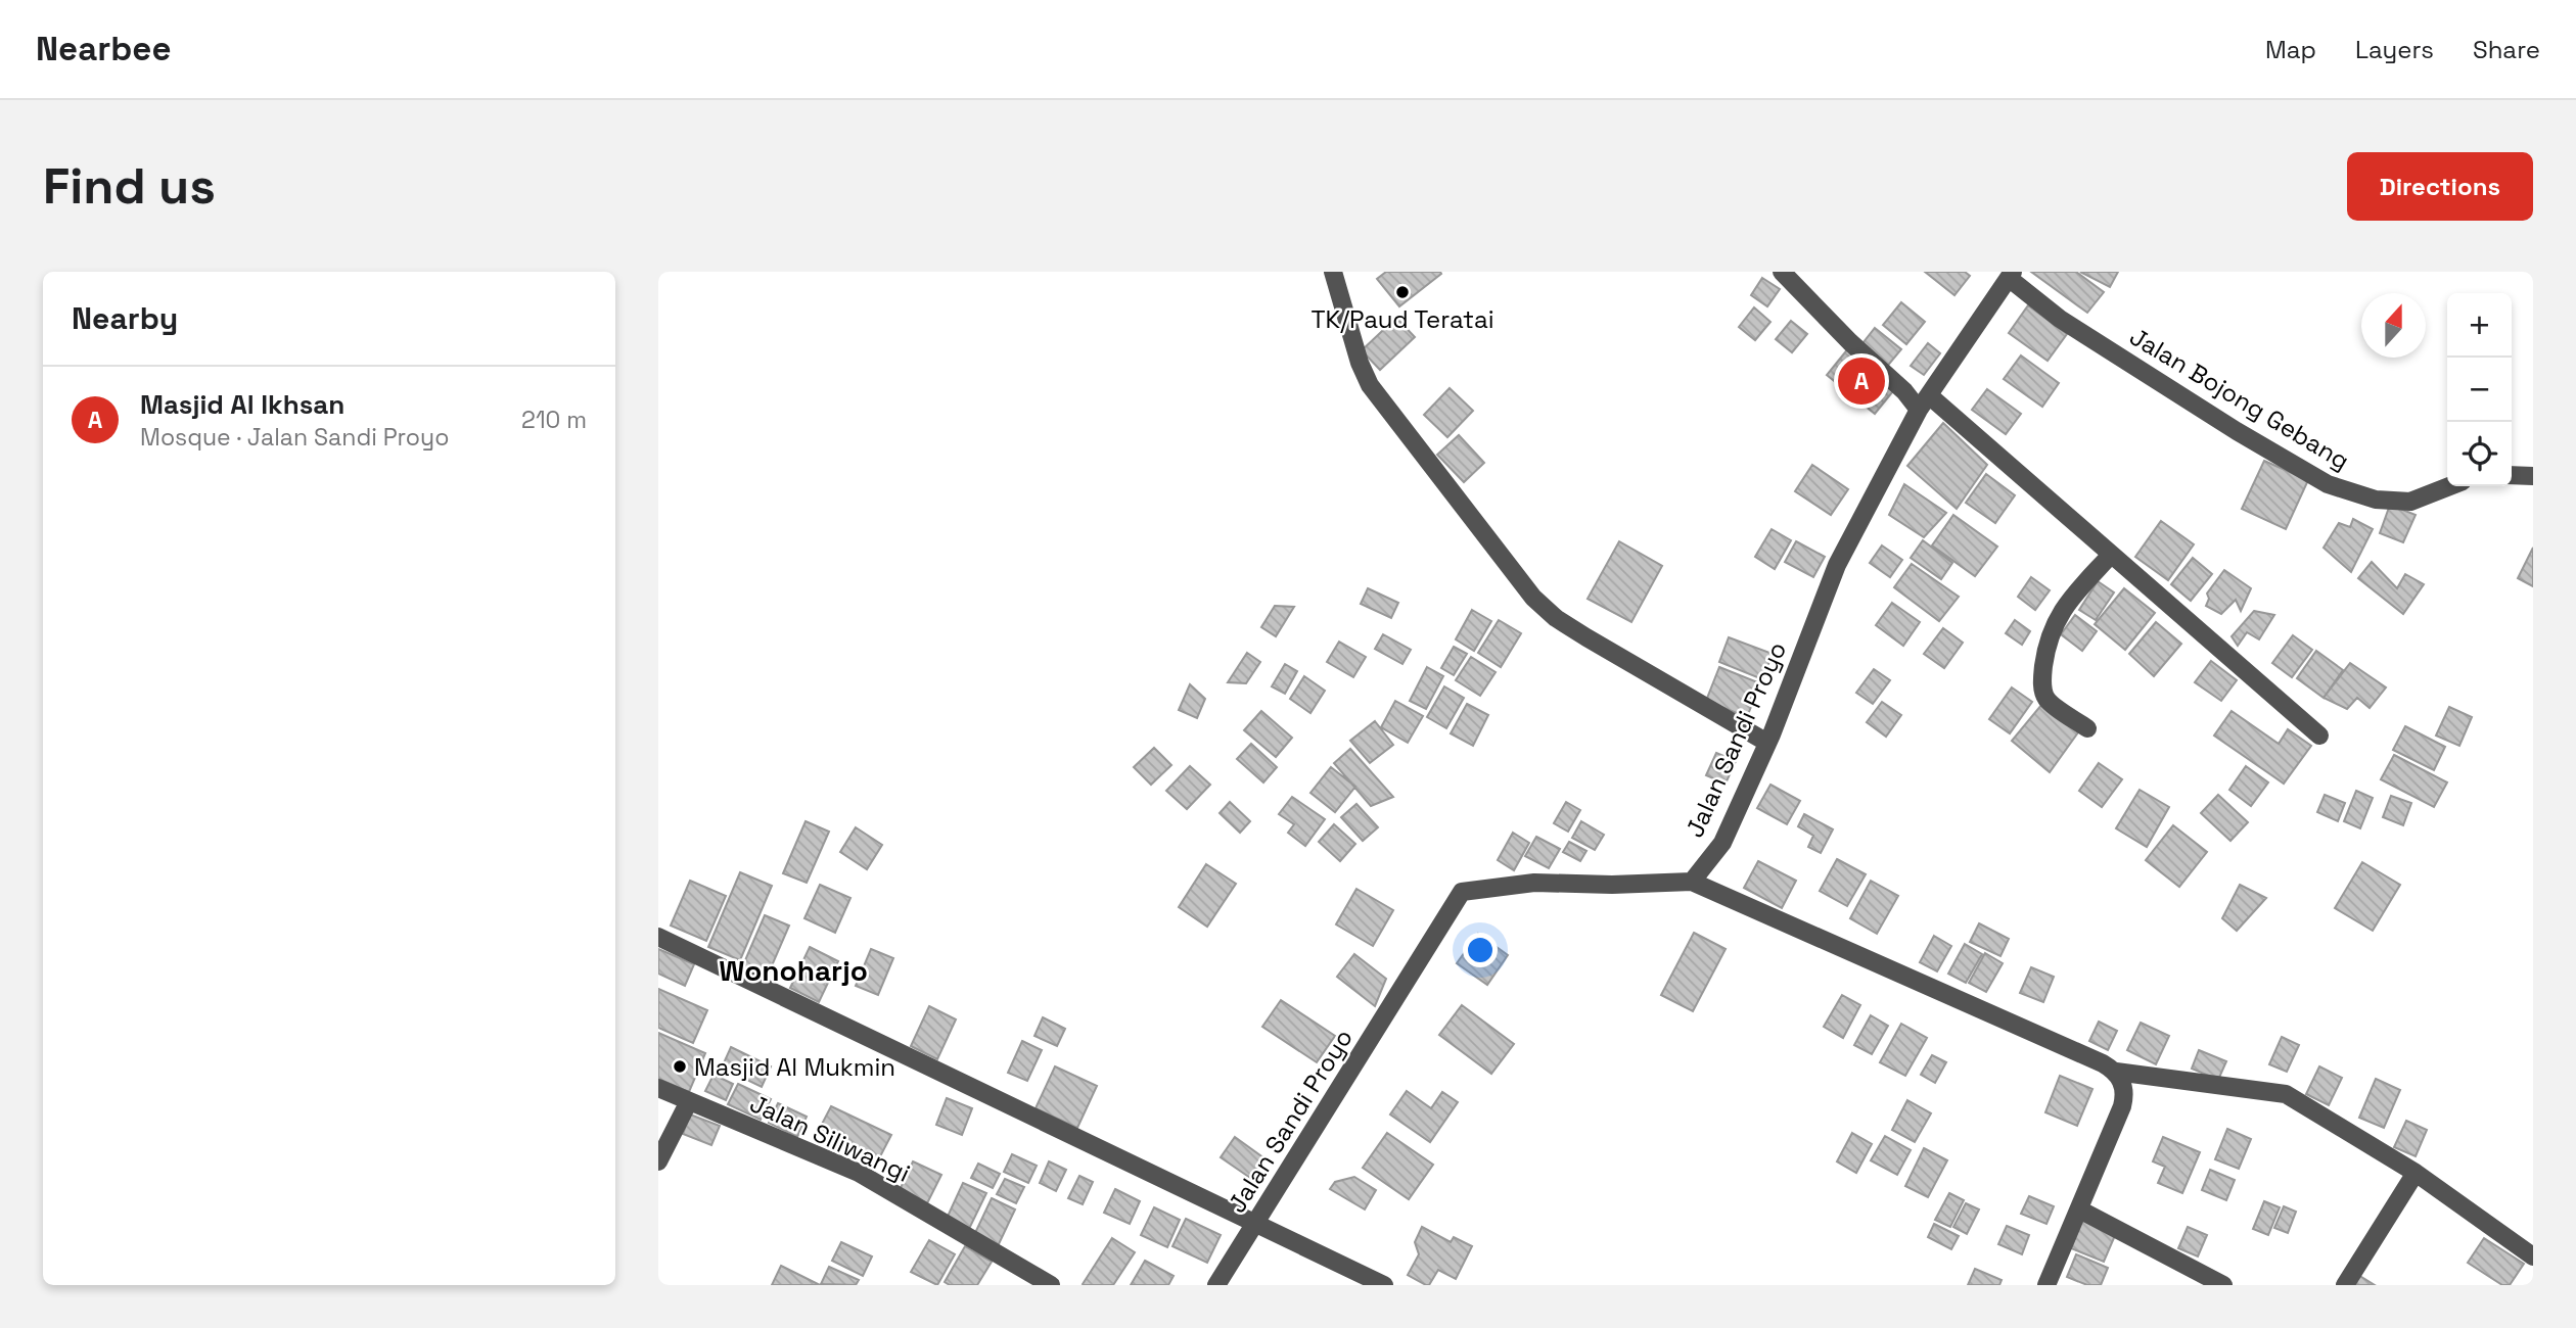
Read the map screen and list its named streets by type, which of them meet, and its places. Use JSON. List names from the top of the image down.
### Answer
{
  "streets": {
    "street": ["Jalan Bojong Gebang", "Jalan Sandi Proyo", "Jalan Siliwangi"]
  },
  "crossings": [
    ["Jalan Bojong Gebang", "Jalan Sandi Proyo"]
  ],
  "districts": ["Wonoharjo"],
  "places": ["TK/Paud Teratai", "Masjid Al Mukmin"],
  "north": "top",
  "page": {
    "header": "Nearbee",
    "nav": ["Map", "Layers", "Share"],
    "buttons": "Directions",
    "title": "Find us",
    "heading": "Nearby",
    "map_buttons": ["+", "−"],
    "pins": "A",
    "list": [
      {
        "mark": "A",
        "name": "Masjid Al Ikhsan",
        "note": "Mosque · Jalan Sandi Proyo",
        "value": "210 m"
      }
    ]
  }
}
